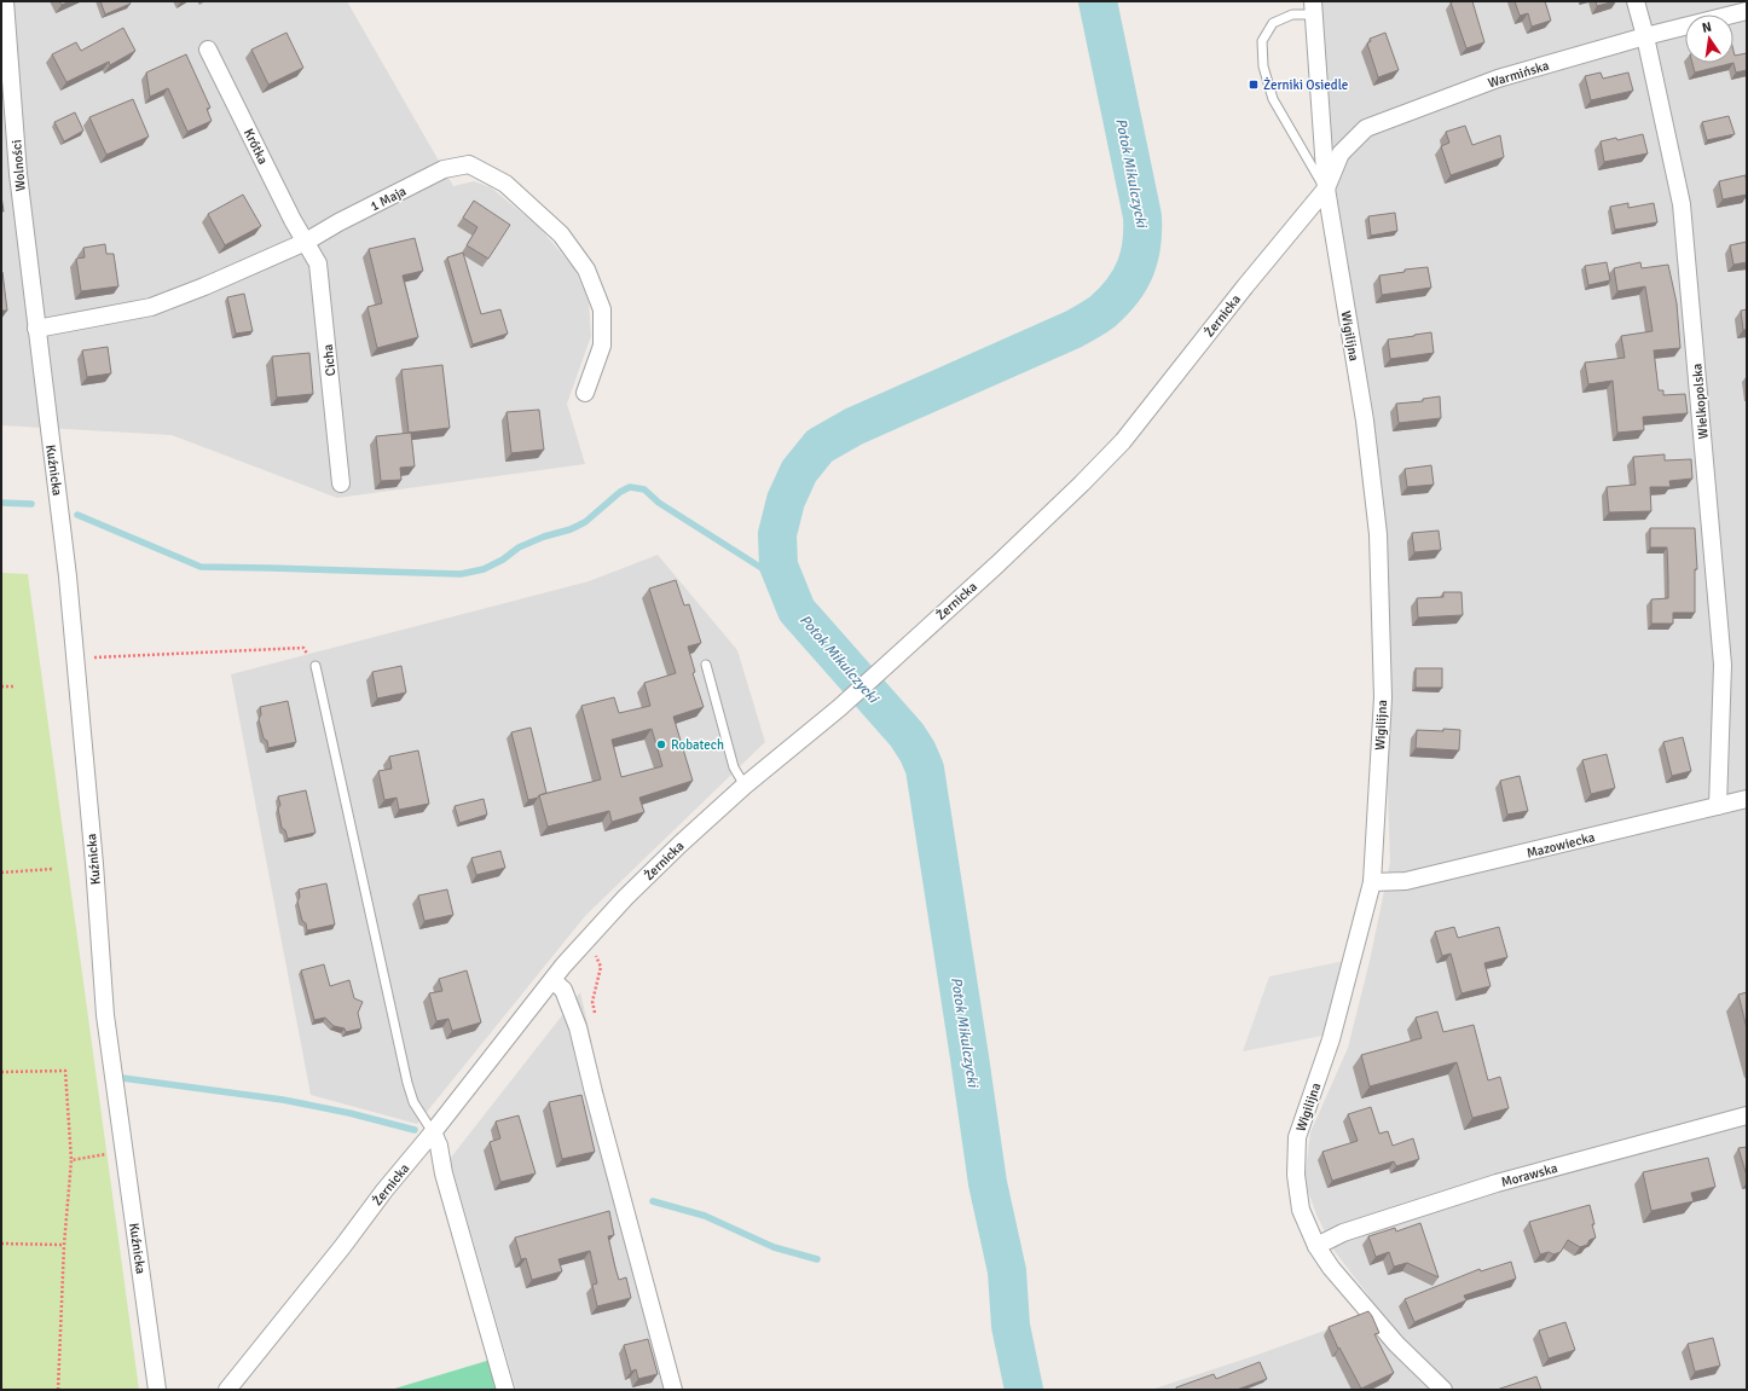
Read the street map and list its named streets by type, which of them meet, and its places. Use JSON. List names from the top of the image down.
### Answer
{
  "streets": {
    "street": [
      "Warmińska",
      "Krótka",
      "Wolności",
      "1 Maja",
      "Żernicka",
      "Wigilijna",
      "Cicha",
      "Wielkopolska",
      "Kuźnicka",
      "Mazowiecka",
      "Morawska"
    ]
  },
  "crossings": [
    ["Warmińska", "Żernicka"],
    ["Warmińska", "Wigilijna"],
    ["Warmińska", "Wielkopolska"],
    ["Krótka", "1 Maja"],
    ["Krótka", "Cicha"],
    ["Wolności", "1 Maja"],
    ["Wolności", "Kuźnicka"],
    ["1 Maja", "Cicha"],
    ["1 Maja", "Kuźnicka"],
    ["Żernicka", "Wigilijna"],
    ["Wigilijna", "Mazowiecka"],
    ["Wigilijna", "Morawska"],
    ["Wielkopolska", "Mazowiecka"]
  ],
  "water": ["Potok Mikulczycki"],
  "places": {
    "transit": ["Żerniki Osiedle"],
    "other": ["Robatech"]
  },
  "north": "top"
}
